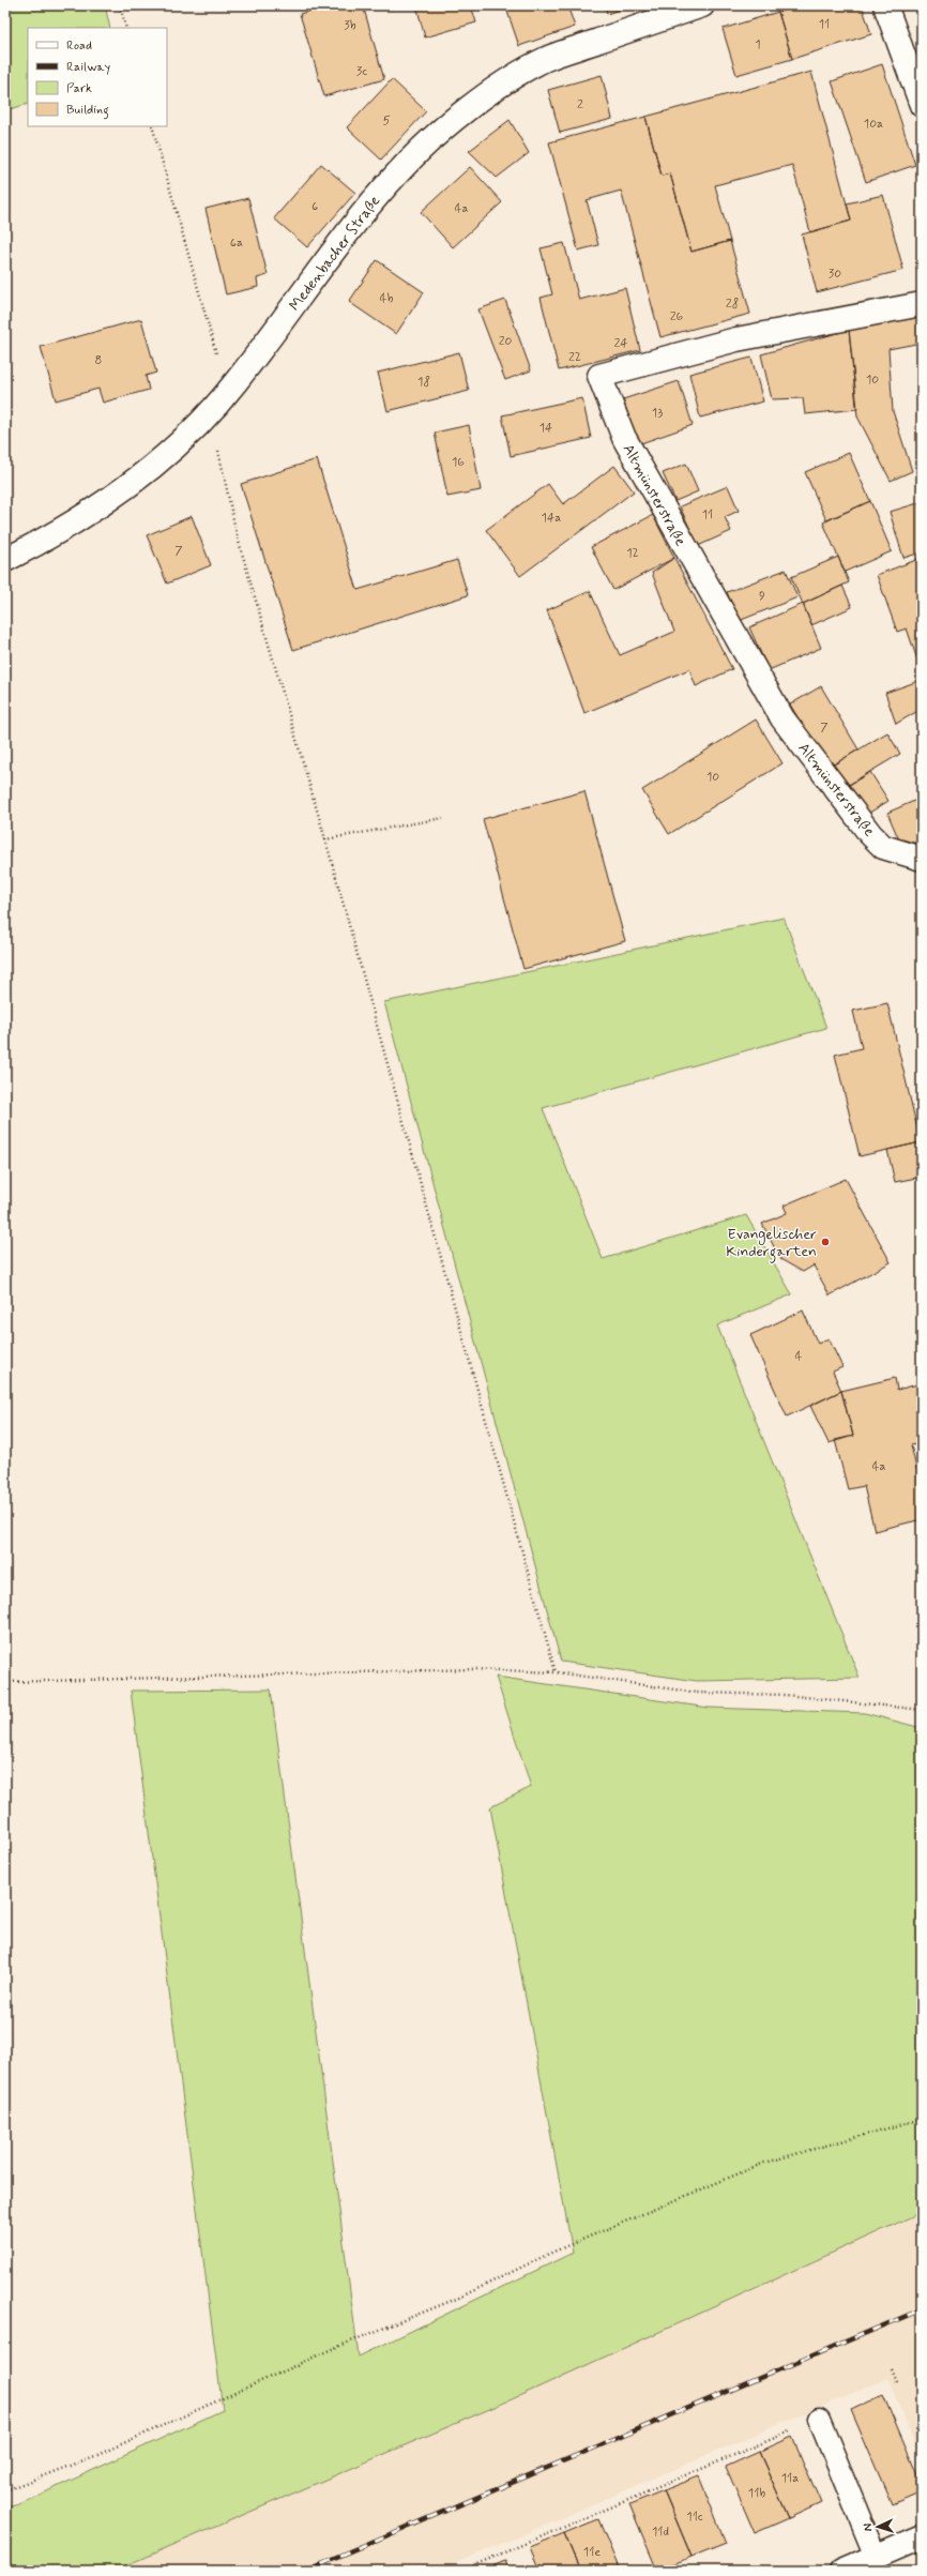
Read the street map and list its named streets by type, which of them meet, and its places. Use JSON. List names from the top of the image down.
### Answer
{
  "streets": {
    "street": ["Medenbacher Straße", "Altmünsterstraße"]
  },
  "places": ["Evangelischer Kindergarten"],
  "house_numbers": [
    "11",
    "3b",
    "1",
    "3c",
    "2",
    "5",
    "10a",
    "6",
    "4a",
    "6a",
    "30",
    "4b",
    "28",
    "26",
    "20",
    "24",
    "22",
    "8",
    "10",
    "18",
    "13",
    "14",
    "16",
    "11",
    "14a",
    "7",
    "12",
    "9",
    "7",
    "10",
    "4",
    "4a",
    "11a",
    "11b",
    "11c",
    "11d",
    "11e"
  ],
  "legend": [
    "Road",
    "Railway",
    "Park",
    "Building"
  ],
  "north": "left"
}
